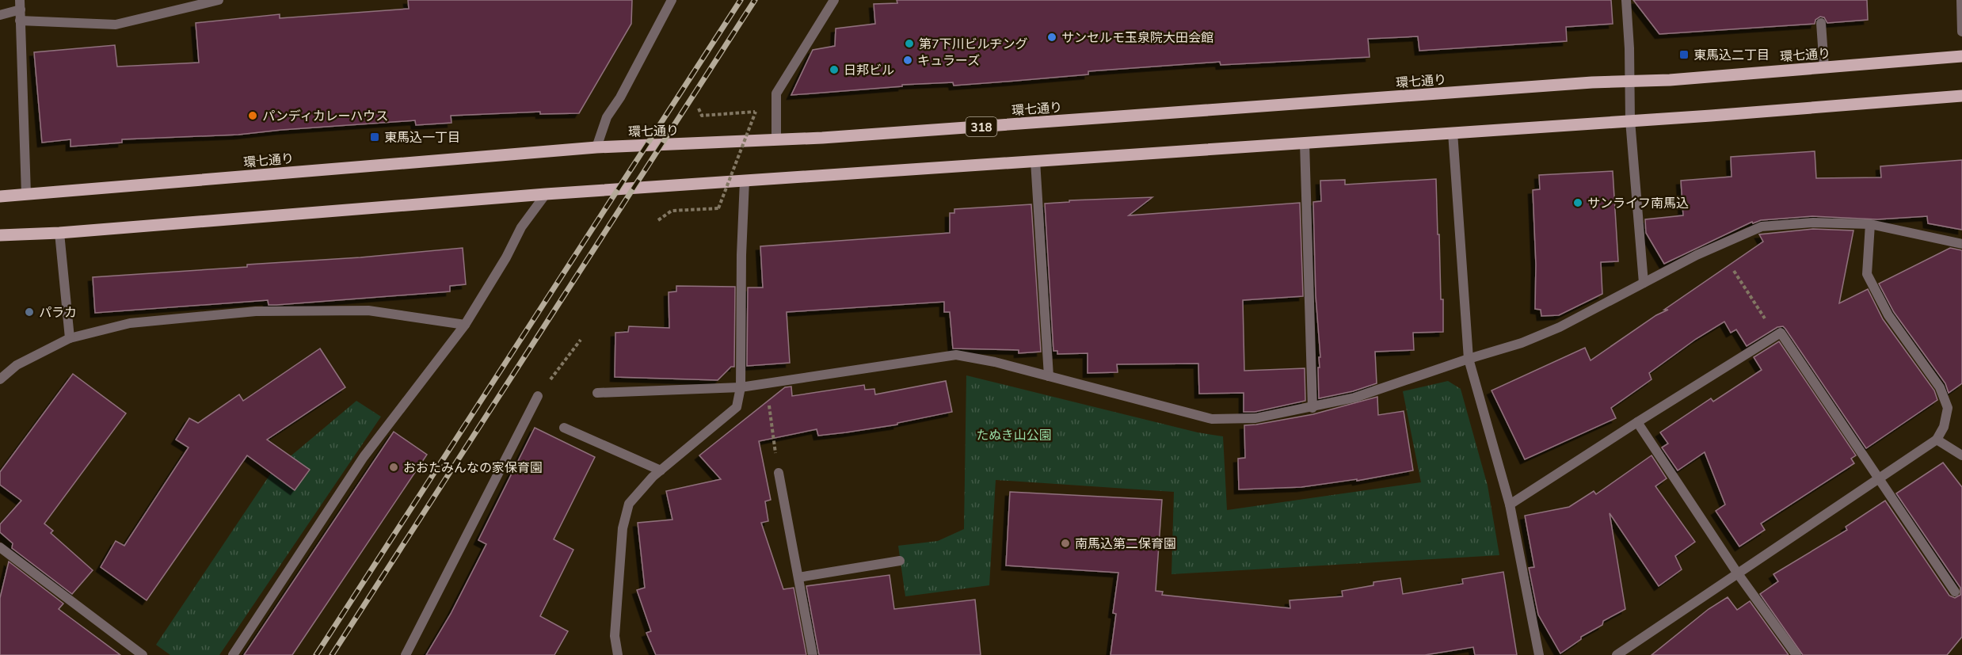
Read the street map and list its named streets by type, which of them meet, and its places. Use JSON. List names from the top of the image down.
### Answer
{
  "streets": {
    "main road": ["環七通り", "318"]
  },
  "parks": ["たぬき山公園"],
  "places": {
    "other": [
      "サンセルモ玉泉院大田会館",
      "第7下川ビルヂング",
      "キュラーズ",
      "日邦ビル",
      "パンディカレーハウス",
      "サンライフ南馬込",
      "パラカ",
      "おおたみんなの家保育園",
      "南馬込第二保育園"
    ],
    "transit": ["東馬込二丁目", "東馬込一丁目"]
  }
}
